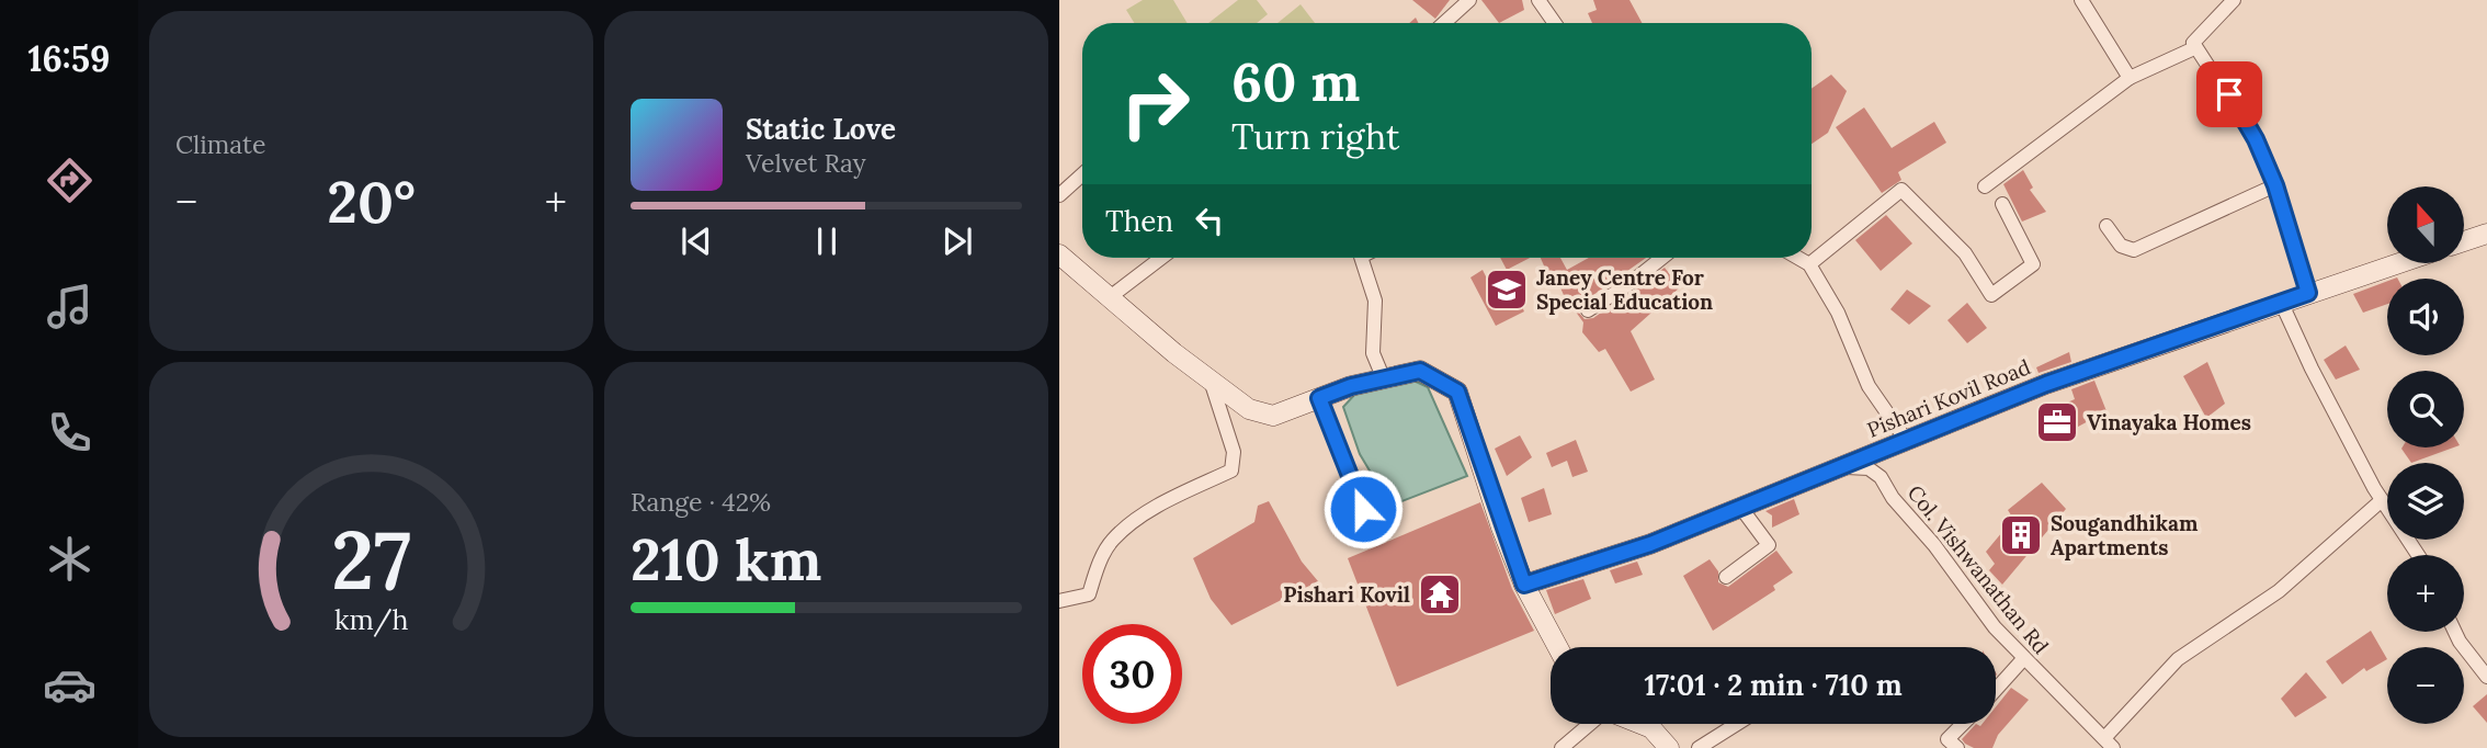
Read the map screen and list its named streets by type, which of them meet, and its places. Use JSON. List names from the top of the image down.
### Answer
{
  "streets": {
    "street": ["Pishari Kovil Road", "Col. Vishwanathan Rd"]
  },
  "crossings": [
    ["Pishari Kovil Road", "Col. Vishwanathan Rd"]
  ],
  "places": {
    "school or university": ["Janey Centre For Special Education"],
    "office": ["Vinayaka Homes"],
    "building": ["Sougandhikam Apartments"],
    "temple": ["Pishari Kovil"]
  },
  "north": "top",
  "page": {
    "tabs": "16:59",
    "tile": [
      "Climate",
      ["Range · 42%", "210 km"]
    ],
    "turn": ["60 m", "Turn right"],
    "song": ["Static Love", "Velvet Ray"],
    "heat": ["−", "20°", "+"],
    "then": "Then",
    "map_buttons": ["+", "−"],
    "limit": "30",
    "trip": "17:01 · 2 min · 710 m",
    "gauge": ["27", "km/h"]
  }
}
